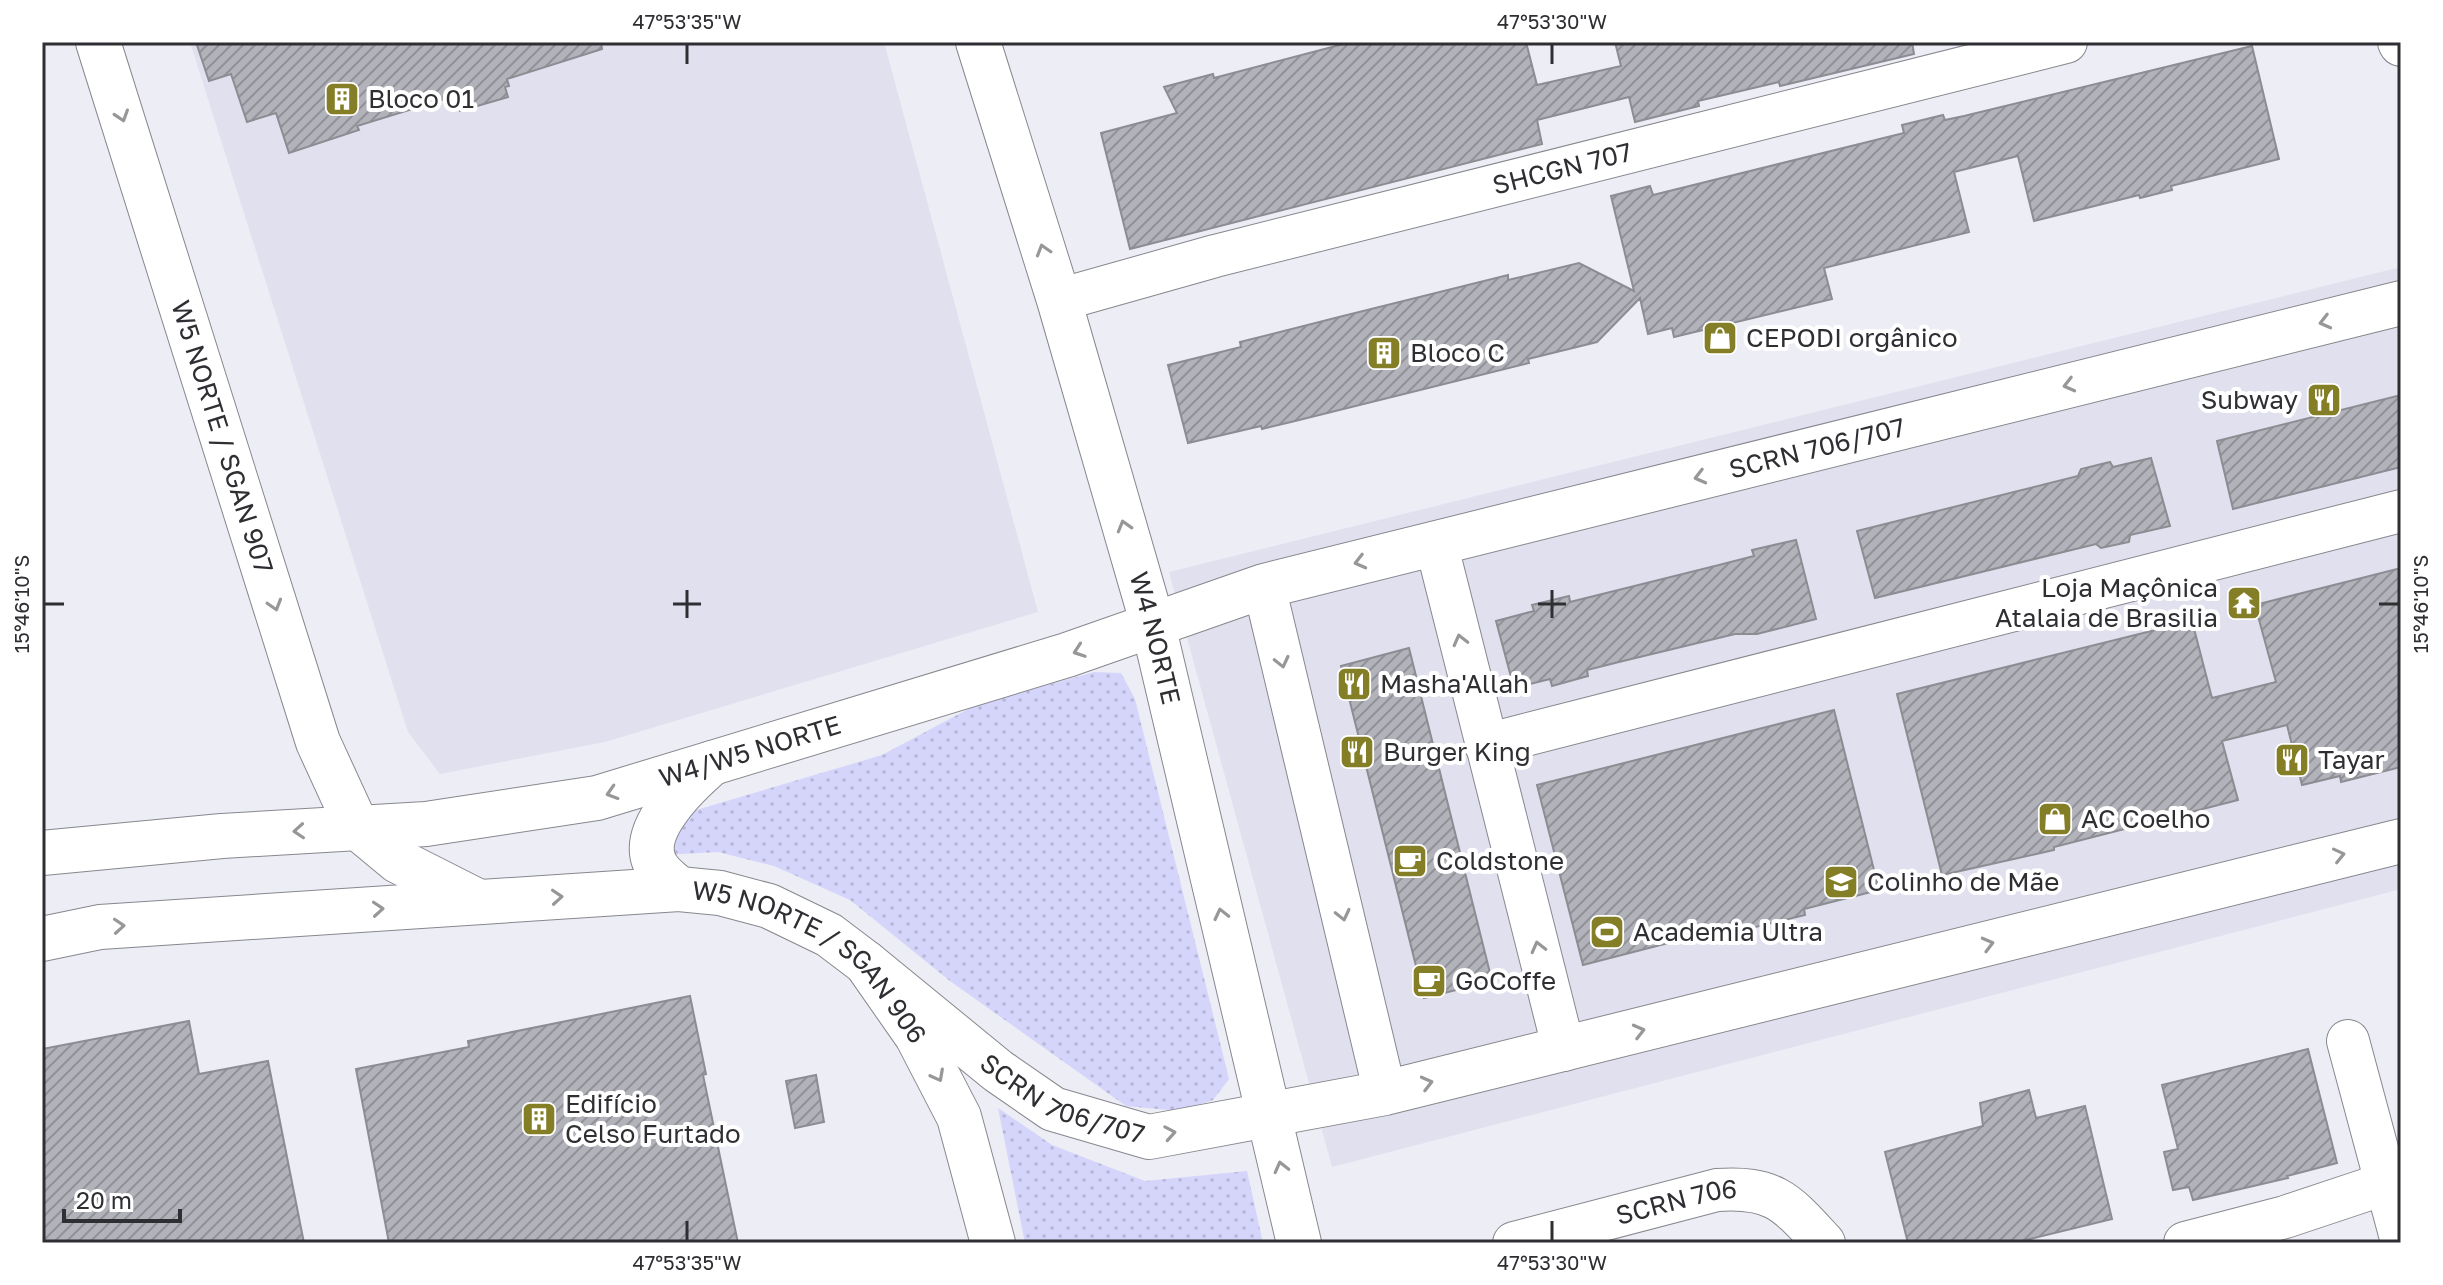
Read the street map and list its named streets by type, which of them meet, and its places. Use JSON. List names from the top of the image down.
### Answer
{
  "streets": {
    "main road": [
      "W5 NORTE / SGAN 907",
      "SCRN 706/707",
      "W4 NORTE",
      "W4/W5 NORTE",
      "W5 NORTE / SGAN 906"
    ],
    "street": ["SHCGN 707", "SCRN 706"]
  },
  "crossings": [
    ["SHCGN 707", "W4 NORTE"],
    ["W5 NORTE / SGAN 907", "W4/W5 NORTE"],
    ["SCRN 706/707", "W4 NORTE"],
    ["SCRN 706/707", "W4/W5 NORTE"],
    ["SCRN 706/707", "W5 NORTE / SGAN 906"],
    ["W4 NORTE", "W4/W5 NORTE"]
  ],
  "one_way": ["W5 NORTE / SGAN 907", "W4 NORTE", "W5 NORTE / SGAN 906"],
  "places": {
    "building": ["Bloco 01", "Bloco C", "Edifício Celso Furtado"],
    "shop": ["CEPODI orgânico", "AC Coelho"],
    "restaurant": [
      "Subway",
      "Masha'Allah",
      "Burger King",
      "Tayar"
    ],
    "temple": ["Loja Maçônica Atalaia de Brasilia"],
    "cafe": ["Coldstone", "GoCoffe"],
    "school or university": ["Colinho de Mãe"],
    "sports": ["Academia Ultra"]
  },
  "scale_bar": "20 m",
  "coordinates": ["47°53'35\"W", "47°53'30\"W", "15°46'10\"S"]
}
